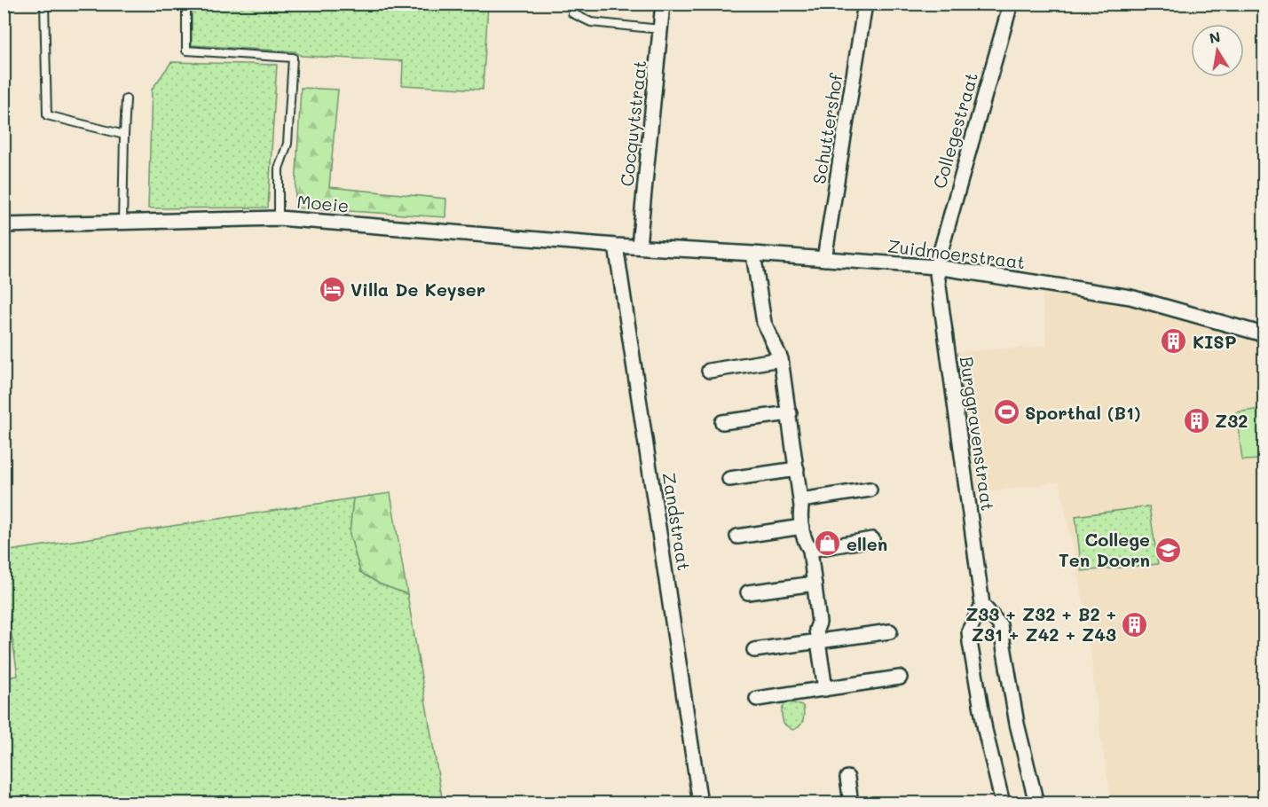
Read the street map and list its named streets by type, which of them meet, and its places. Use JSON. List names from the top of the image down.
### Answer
{
  "streets": {
    "street": [
      "Cocquytstraat",
      "Schuttershof",
      "Collegestraat",
      "Moeie",
      "Zuidmoerstraat",
      "Burggravenstraat",
      "Zandstraat"
    ]
  },
  "crossings": [
    ["Cocquytstraat", "Moeie"],
    ["Cocquytstraat", "Zuidmoerstraat"],
    ["Schuttershof", "Zuidmoerstraat"],
    ["Collegestraat", "Zuidmoerstraat"],
    ["Collegestraat", "Burggravenstraat"],
    ["Moeie", "Zuidmoerstraat"],
    ["Moeie", "Zandstraat"],
    ["Zuidmoerstraat", "Burggravenstraat"]
  ],
  "places": {
    "hotel": ["Villa De Keyser"],
    "building": ["KISP", "Z32", "Z33 + Z32 + B2 + Z31 + Z42 + Z43"],
    "sports": ["Sporthal (B1)"],
    "shop": ["ellen"],
    "school or university": ["College Ten Doorn"]
  },
  "north": "top"
}
